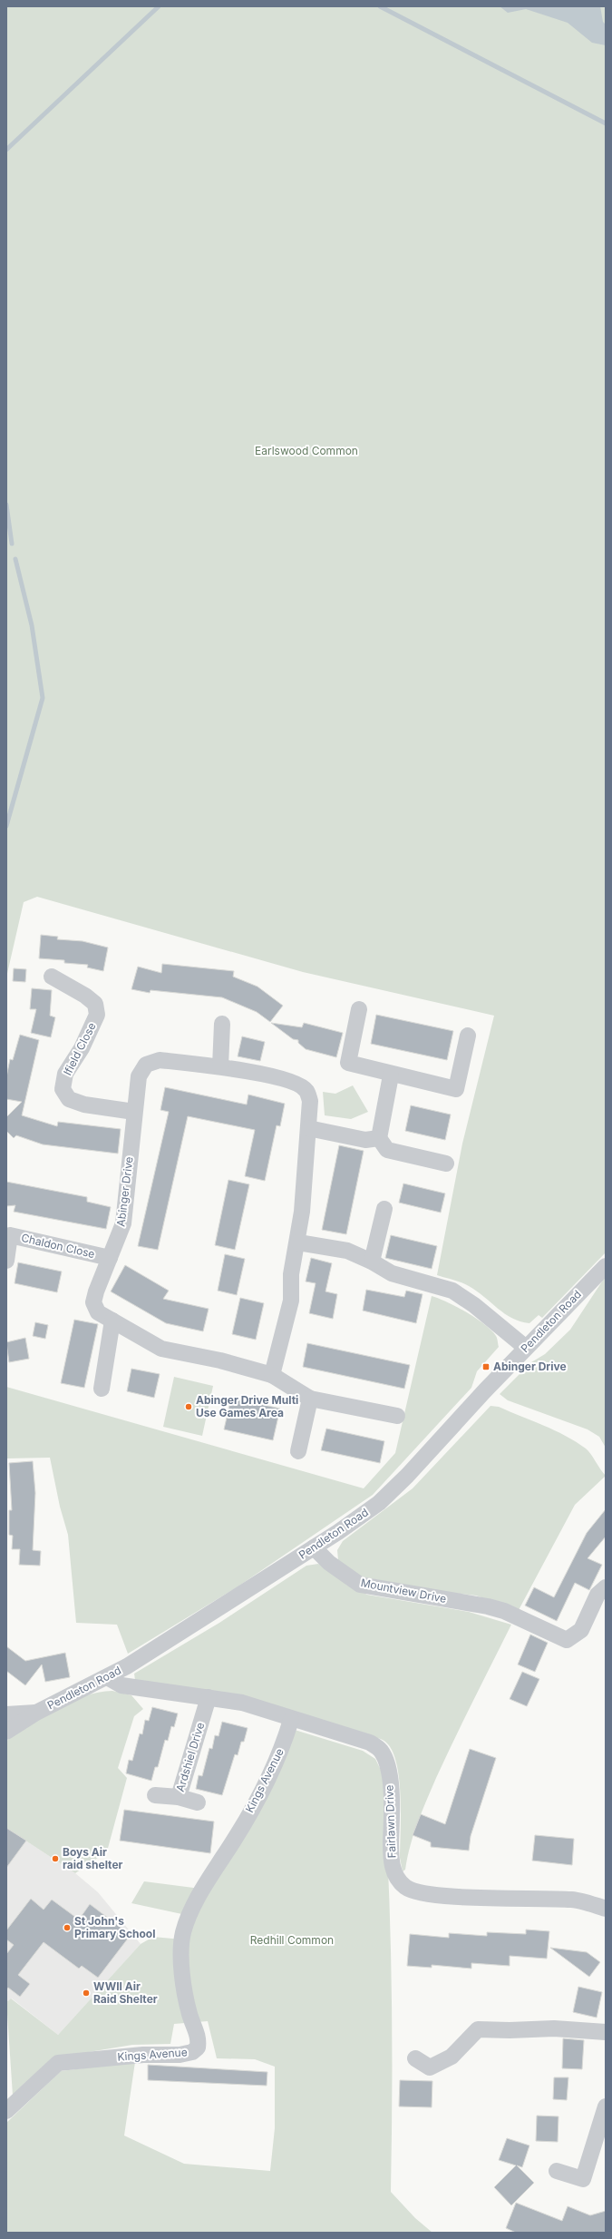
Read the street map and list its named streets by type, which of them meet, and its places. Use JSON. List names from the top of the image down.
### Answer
{
  "streets": {
    "street": [
      "Ifield Close",
      "Abinger Drive",
      "Chaldon Close",
      "Pendleton Road",
      "Mountview Drive",
      "Ardshiel Drive",
      "Kings Avenue",
      "Fairlawn Drive"
    ]
  },
  "crossings": [
    ["Ifield Close", "Abinger Drive"],
    ["Abinger Drive", "Chaldon Close"],
    ["Pendleton Road", "Mountview Drive"],
    ["Pendleton Road", "Fairlawn Drive"],
    ["Ardshiel Drive", "Fairlawn Drive"],
    ["Kings Avenue", "Fairlawn Drive"]
  ],
  "parks": ["Earlswood Common", "Redhill Common"],
  "places": {
    "transit": ["Abinger Drive"],
    "other": [
      "Abinger Drive Multi Use Games Area",
      "Boys Air raid shelter",
      "St John's Primary School",
      "WWII Air Raid Shelter"
    ]
  }
}
